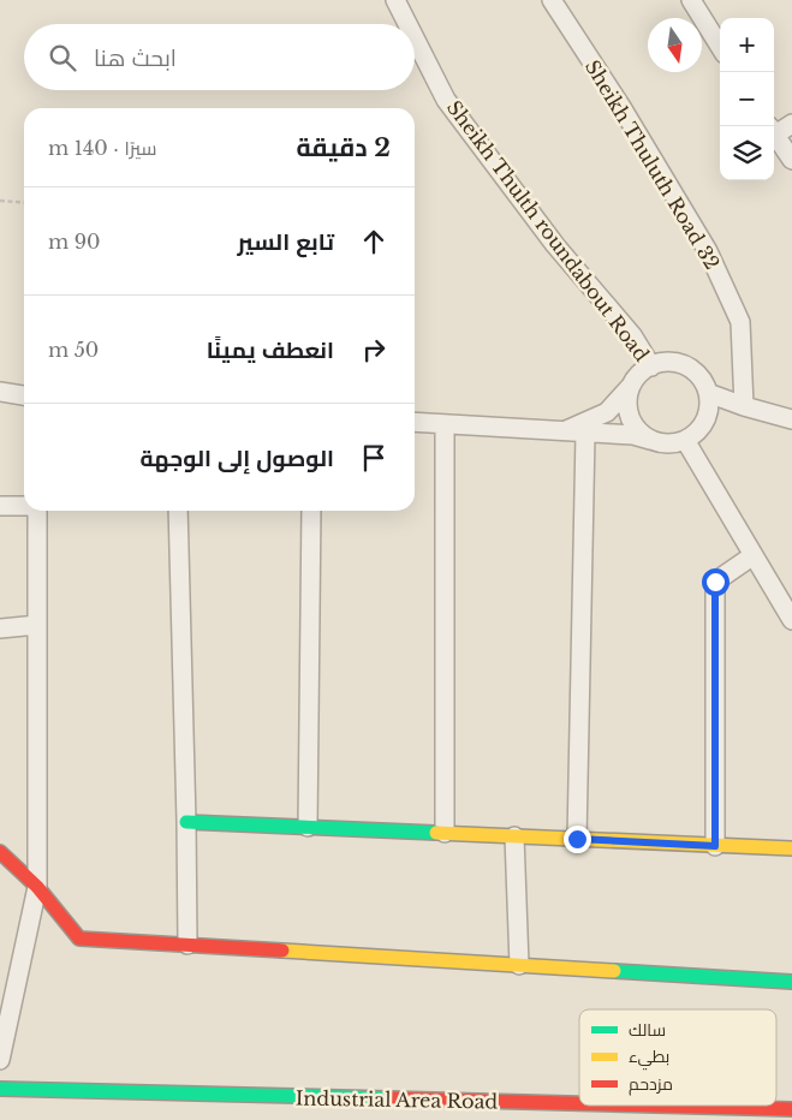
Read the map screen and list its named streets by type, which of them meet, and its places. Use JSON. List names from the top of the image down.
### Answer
{
  "streets": {
    "street": ["Sheikh Thuluth Road 32", "Sheikh Thulth roundabout Road", "Industrial Area Road"]
  },
  "legend": ["سالك", "بطيء", "مزدحم"],
  "north": "bottom",
  "page": {
    "map_buttons": ["+", "−"],
    "search": "ابحث هنا",
    "heading": ["2 دقيقة", "سيرًا · 140 m"],
    "list": [
      ["تابع السير", "90 m"],
      ["انعطف يمينًا", "50 m"],
      "الوصول إلى الوجهة"
    ]
  }
}
